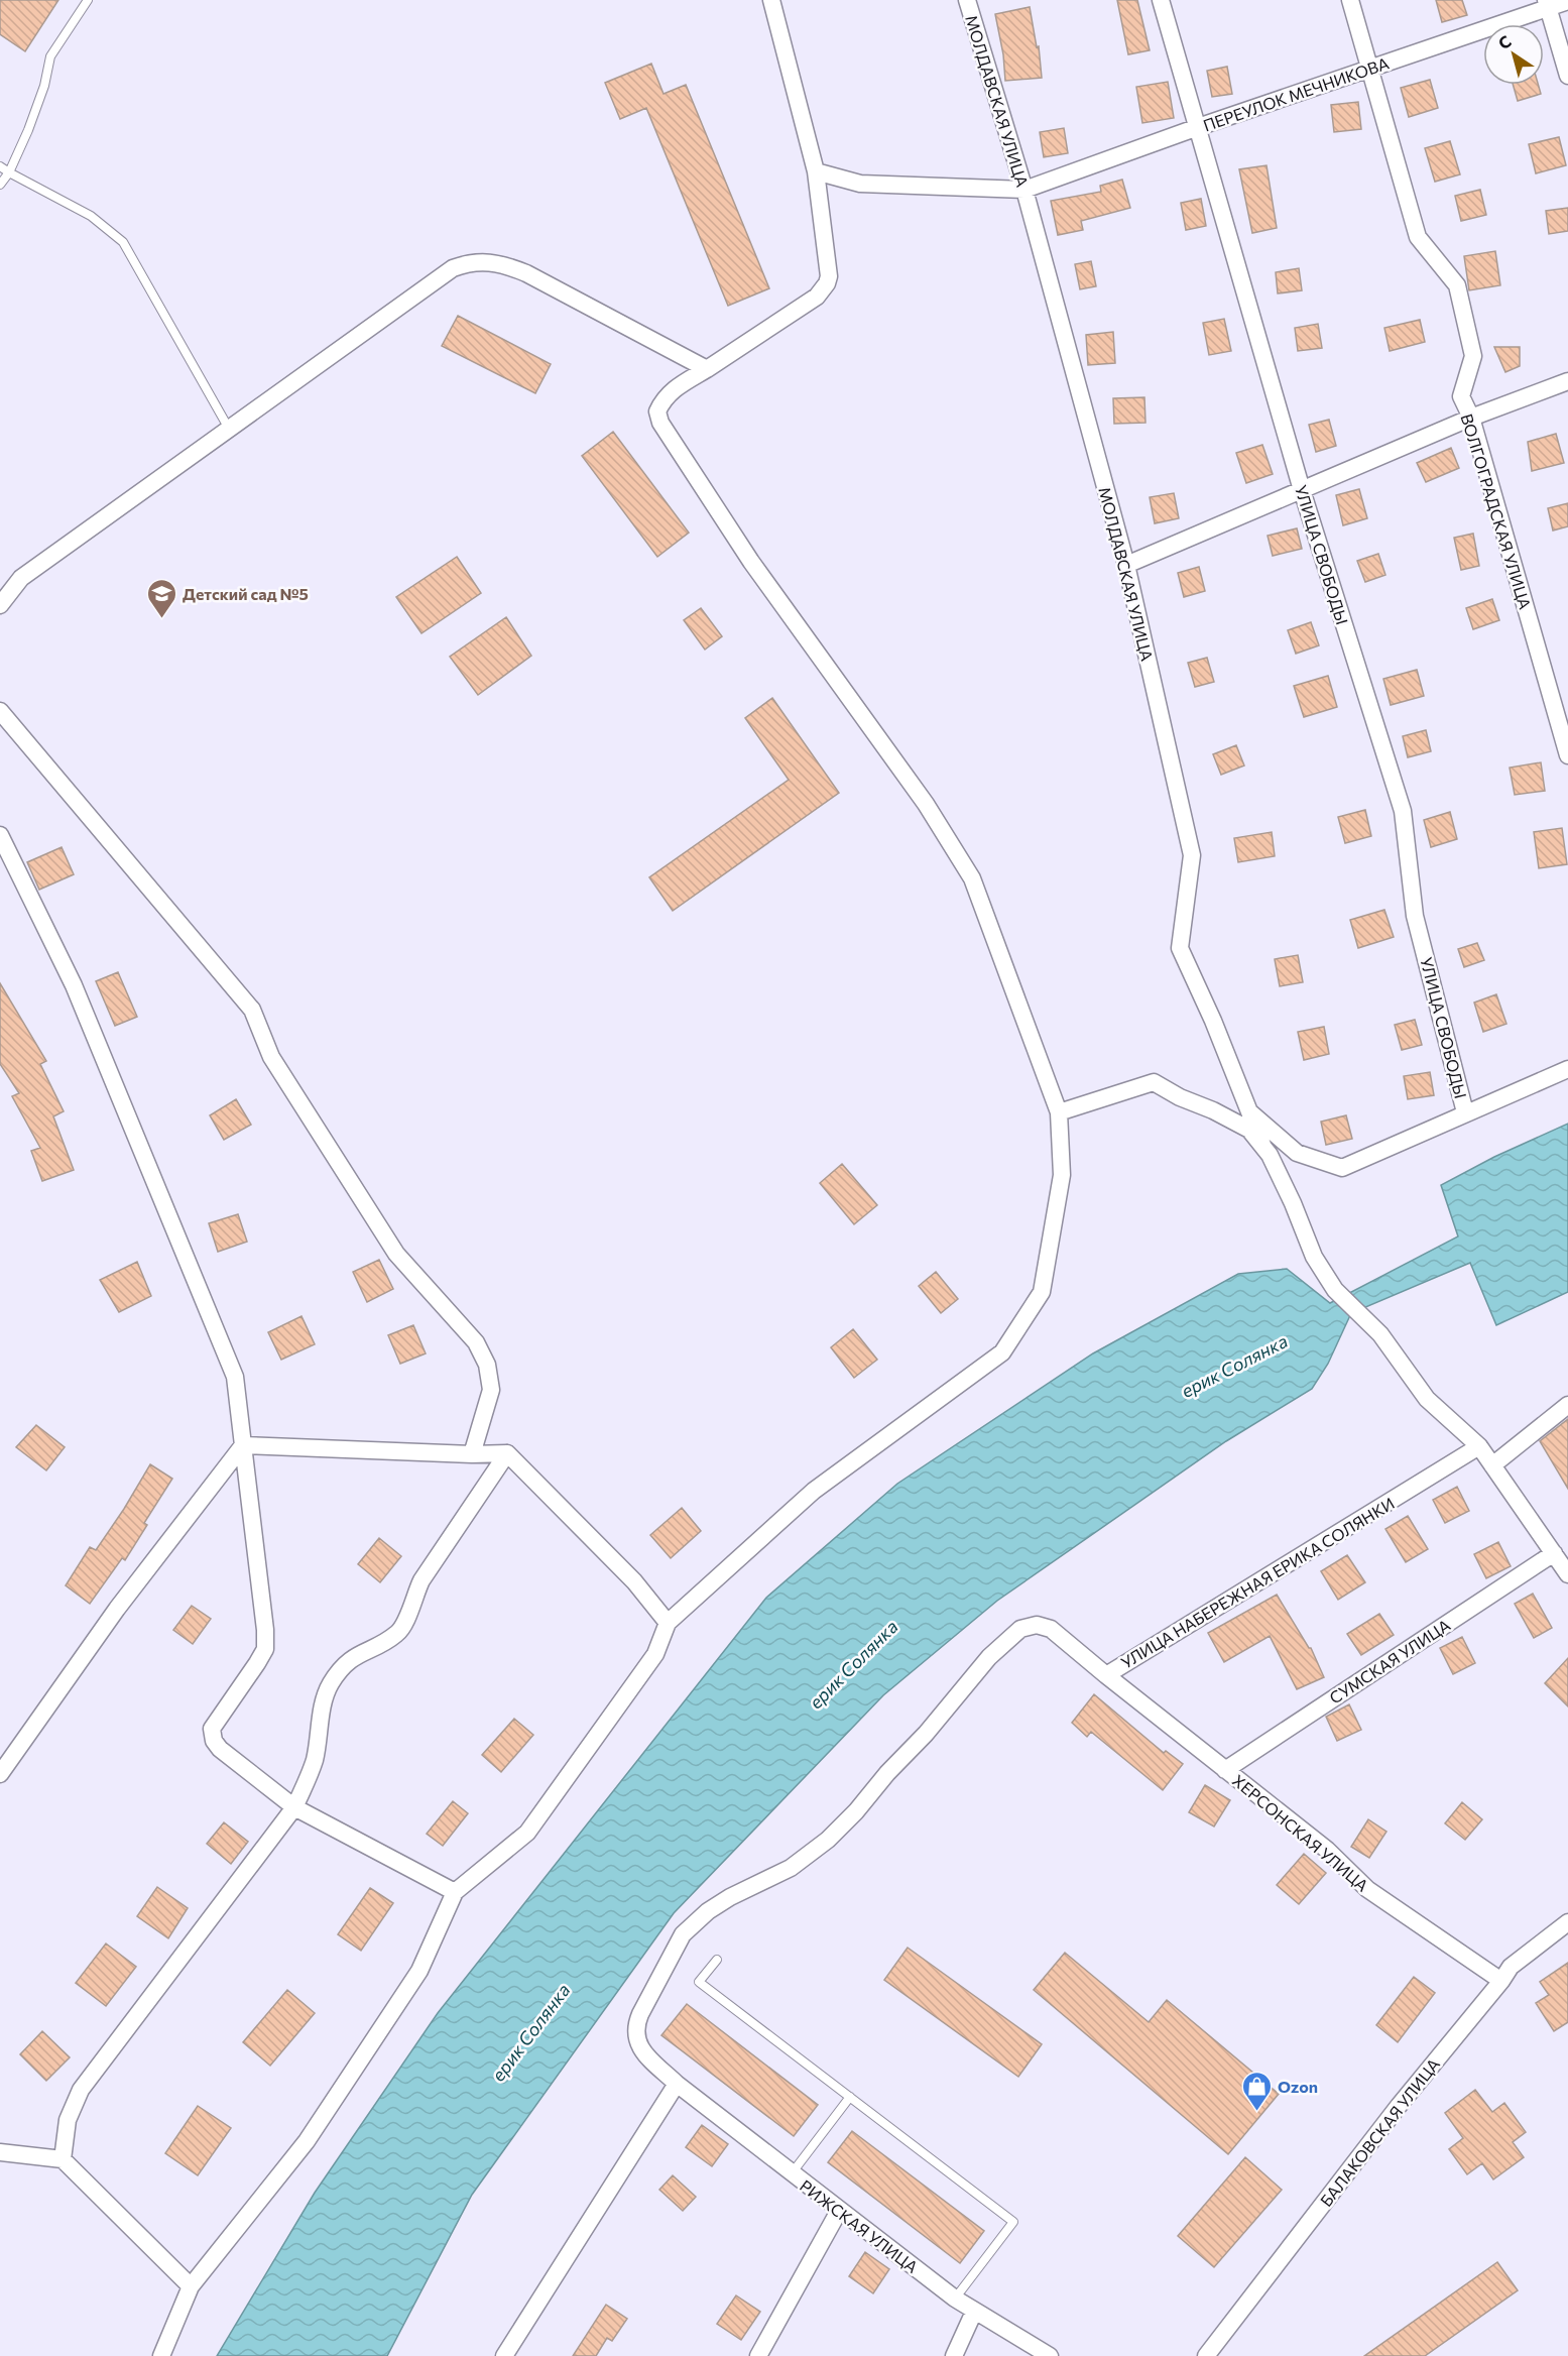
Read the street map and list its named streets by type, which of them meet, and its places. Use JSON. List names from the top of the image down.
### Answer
{
  "streets": {
    "street": [
      "ПЕРЕУЛОК МЕЧНИКОВА",
      "МОЛДАВСКАЯ УЛИЦА",
      "ВОЛГОГРАДСКАЯ УЛИЦА",
      "УЛИЦА СВОБОДЫ",
      "УЛИЦА НАБЕРЕЖНАЯ ЕРИКА СОЛЯНКИ",
      "СУМСКАЯ УЛИЦА",
      "ХЕРСОНСКАЯ УЛИЦА",
      "БАЛАКОВСКАЯ УЛИЦА",
      "РИЖСКАЯ УЛИЦА"
    ]
  },
  "crossings": [
    ["ПЕРЕУЛОК МЕЧНИКОВА", "МОЛДАВСКАЯ УЛИЦА"],
    ["ПЕРЕУЛОК МЕЧНИКОВА", "ВОЛГОГРАДСКАЯ УЛИЦА"],
    ["ПЕРЕУЛОК МЕЧНИКОВА", "УЛИЦА СВОБОДЫ"],
    ["УЛИЦА НАБЕРЕЖНАЯ ЕРИКА СОЛЯНКИ", "ХЕРСОНСКАЯ УЛИЦА"],
    ["УЛИЦА НАБЕРЕЖНАЯ ЕРИКА СОЛЯНКИ", "РИЖСКАЯ УЛИЦА"],
    ["СУМСКАЯ УЛИЦА", "ХЕРСОНСКАЯ УЛИЦА"],
    ["ХЕРСОНСКАЯ УЛИЦА", "БАЛАКОВСКАЯ УЛИЦА"]
  ],
  "water": ["ерик Солянка"],
  "places": {
    "school or university": ["Детский сад №5"],
    "shop": ["Ozon"]
  },
  "north": "top left"
}
